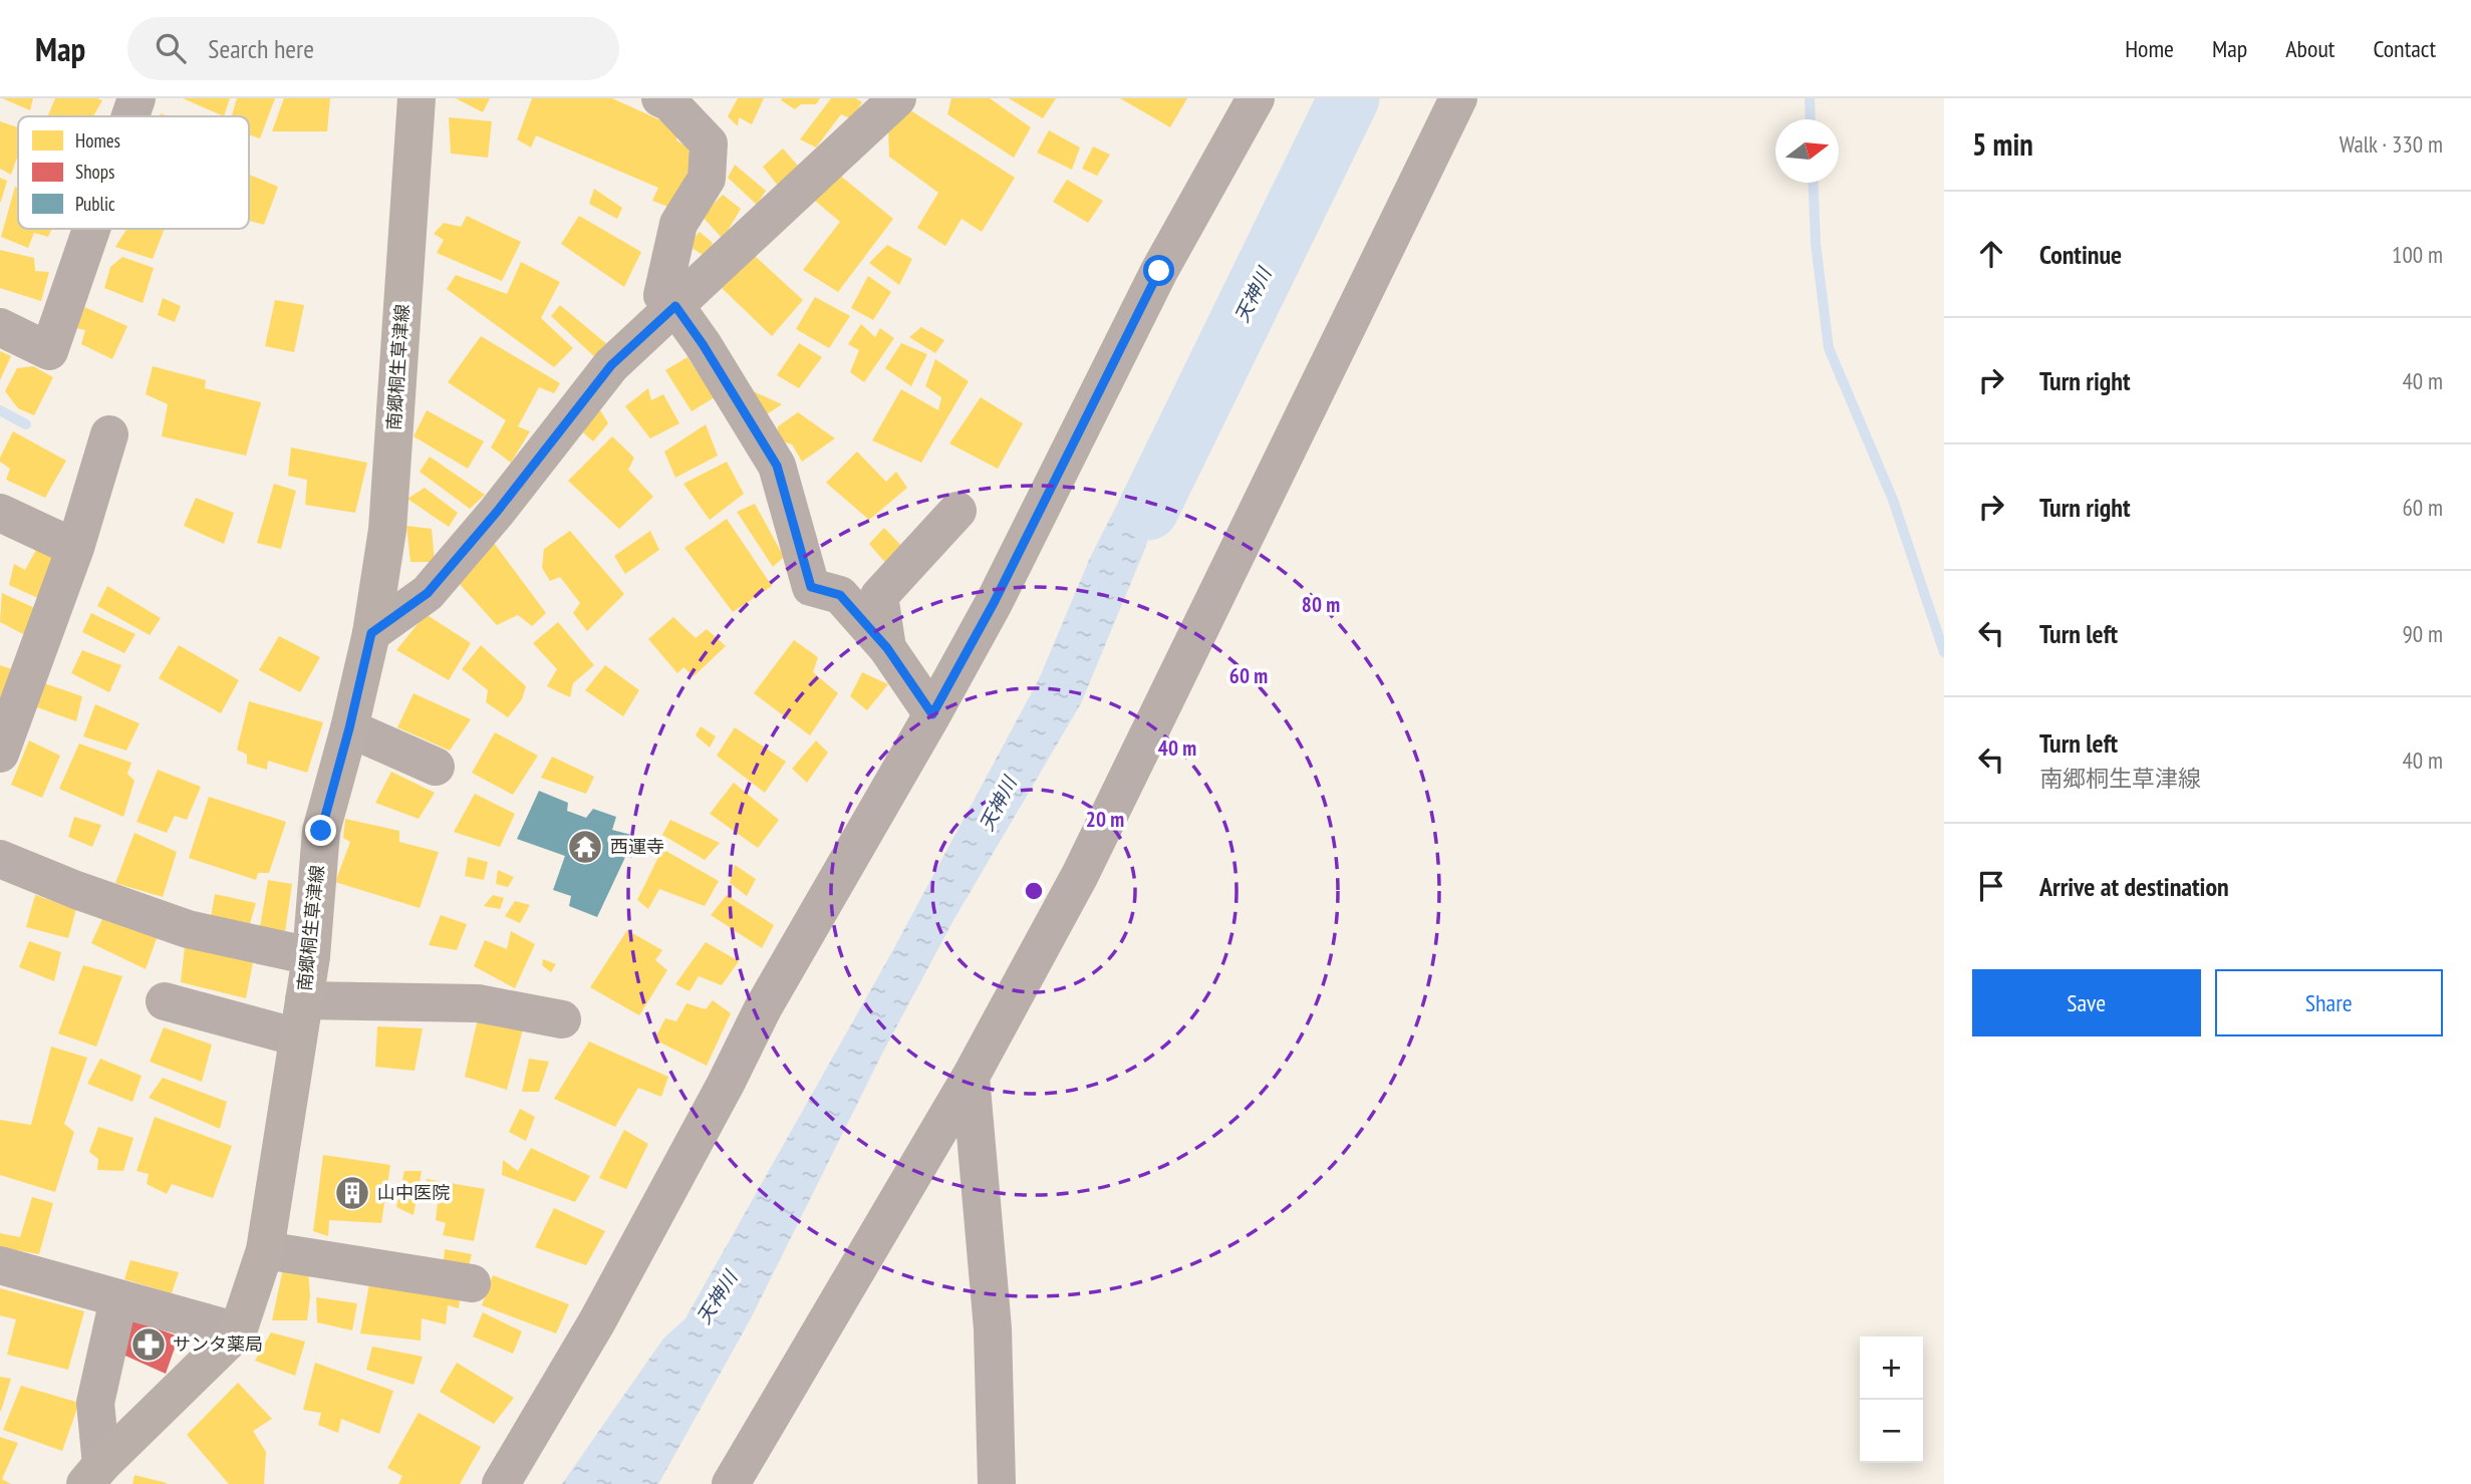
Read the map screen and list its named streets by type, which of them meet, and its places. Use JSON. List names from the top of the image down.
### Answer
{
  "streets": {
    "main road": ["南郷桐生草津線"]
  },
  "water": ["天神川"],
  "places": {
    "temple": ["西運寺"],
    "building": ["山中医院"],
    "pharmacy": ["サンタ薬局"]
  },
  "legend": ["Homes", "Shops", "Public"],
  "north": "right",
  "page": {
    "header": "Map",
    "search": "Search here",
    "nav": [
      "Home",
      "Map",
      "About",
      "Contact"
    ],
    "heading": ["5 min", "Walk · 330 m"],
    "list": [
      ["Continue", "100 m"],
      ["Turn right", "40 m"],
      ["Turn right", "60 m"],
      ["Turn left", "90 m"],
      ["Turn left", "南郷桐生草津線", "40 m"],
      "Arrive at destination"
    ],
    "buttons": ["Save", "Share"],
    "map_buttons": ["+", "−"]
  },
  "rings": [
    "80 m",
    "60 m",
    "40 m",
    "20 m"
  ]
}
